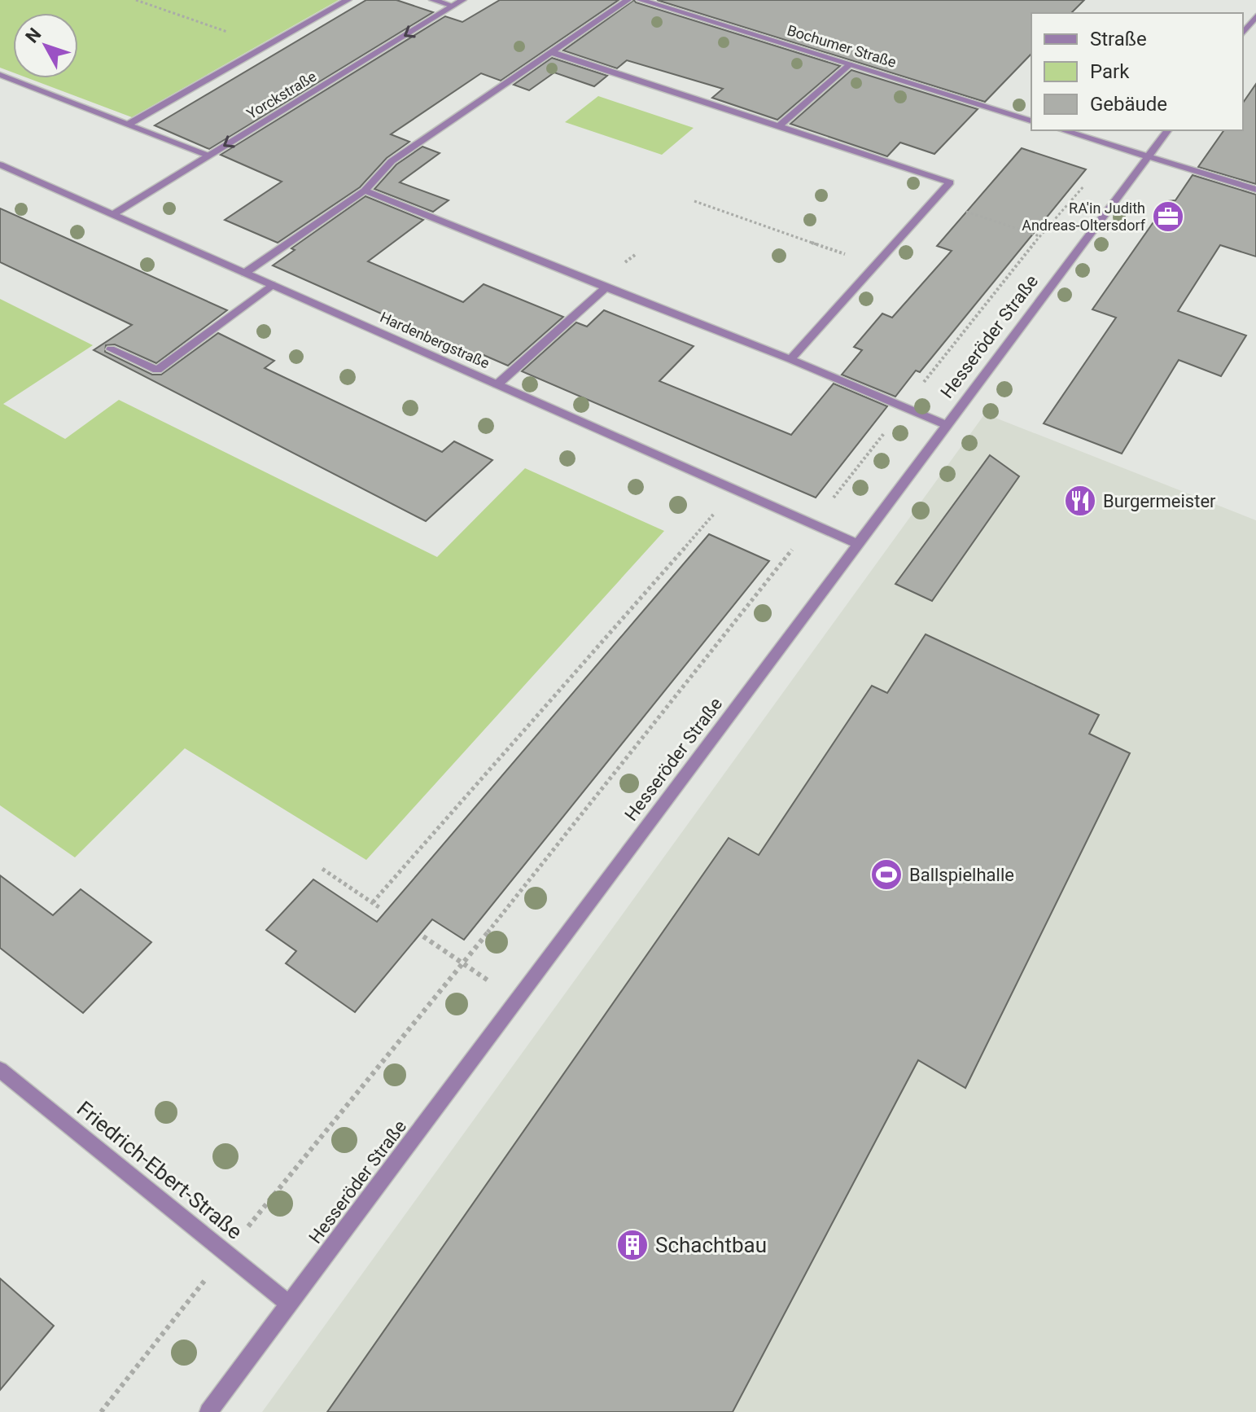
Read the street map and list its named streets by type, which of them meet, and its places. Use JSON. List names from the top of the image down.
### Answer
{
  "streets": {
    "street": [
      "Bochumer Straße",
      "Yorckstraße",
      "Hesseröder Straße",
      "Hardenbergstraße",
      "Friedrich-Ebert-Straße"
    ]
  },
  "crossings": [
    ["Yorckstraße", "Hardenbergstraße"],
    ["Hesseröder Straße", "Hardenbergstraße"],
    ["Hesseröder Straße", "Friedrich-Ebert-Straße"]
  ],
  "places": {
    "office": ["RA'in Judith Andreas-Oltersdorf"],
    "restaurant": ["Burgermeister"],
    "sports": ["Ballspielhalle"],
    "building": ["Schachtbau"]
  },
  "legend": ["Straße", "Park", "Gebäude"],
  "north": "top left"
}
